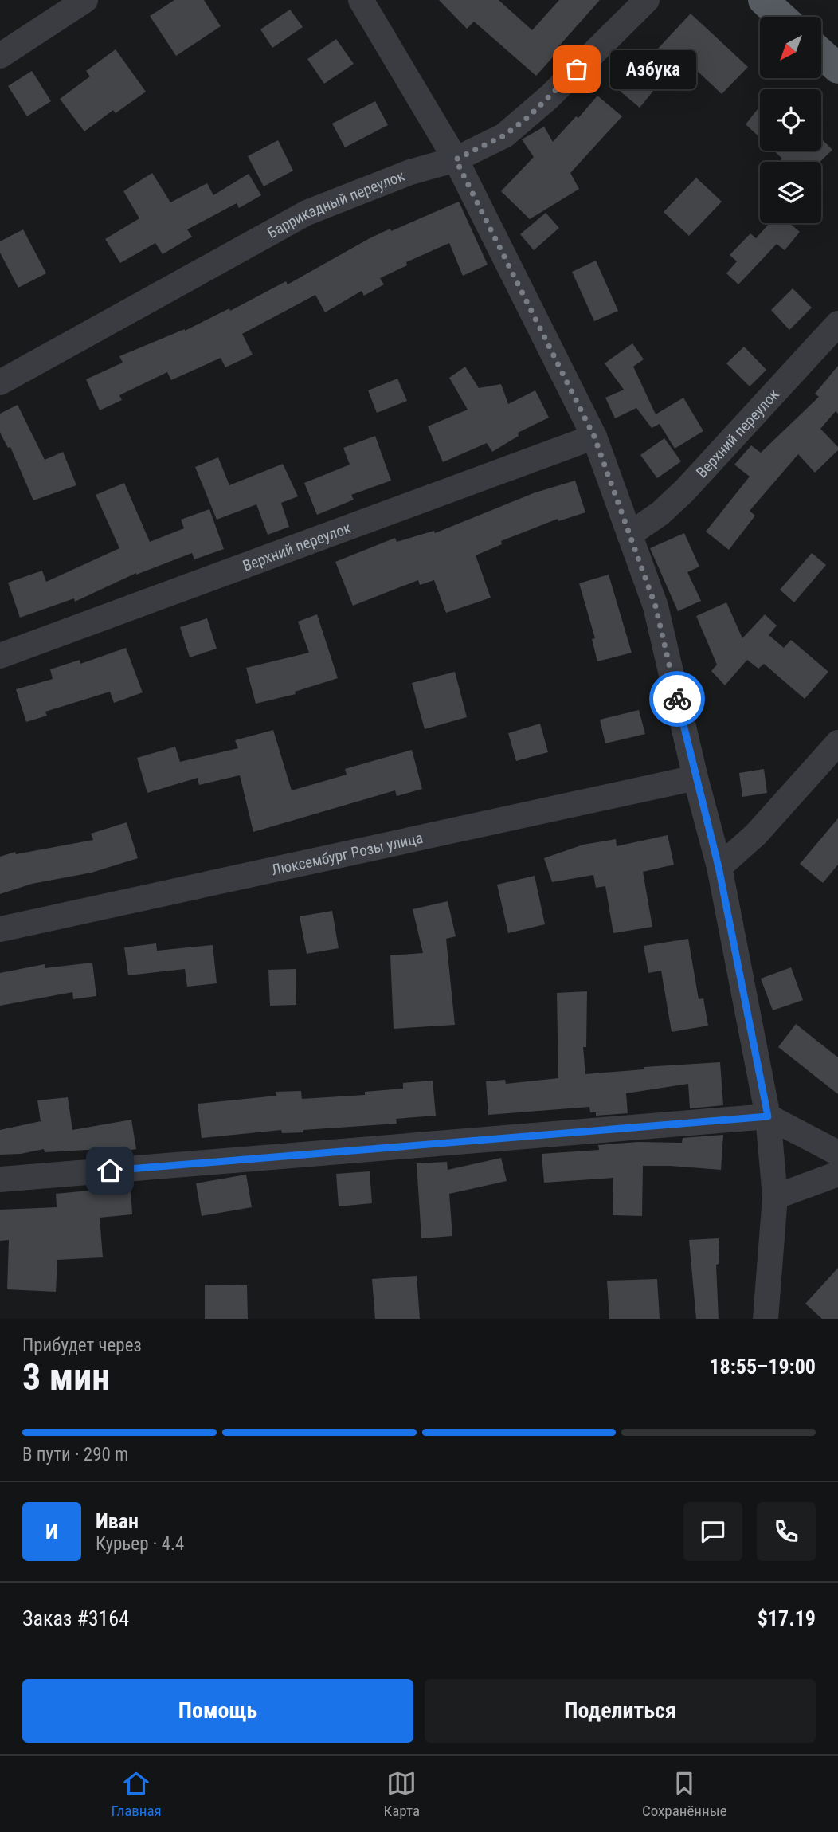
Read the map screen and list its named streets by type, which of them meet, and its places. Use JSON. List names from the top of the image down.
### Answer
{
  "streets": {
    "street": ["Баррикадный переулок", "Верхний переулок", "Люксембург Розы улица"]
  },
  "places": ["Азбука"],
  "north": "bottom left",
  "page": {
    "bubble": "Азбука",
    "heading": ["3 мин", "Прибудет через", "18:55–19:00"],
    "panel": [
      "Иван",
      "Курьер · 4.4",
      "Заказ #3164",
      "$17.19"
    ],
    "bar": "В пути · 290 m",
    "round": "И",
    "buttons": ["Помощь", "Поделиться"],
    "tabs": ["Главная", "Карта", "Сохранённые"]
  }
}
